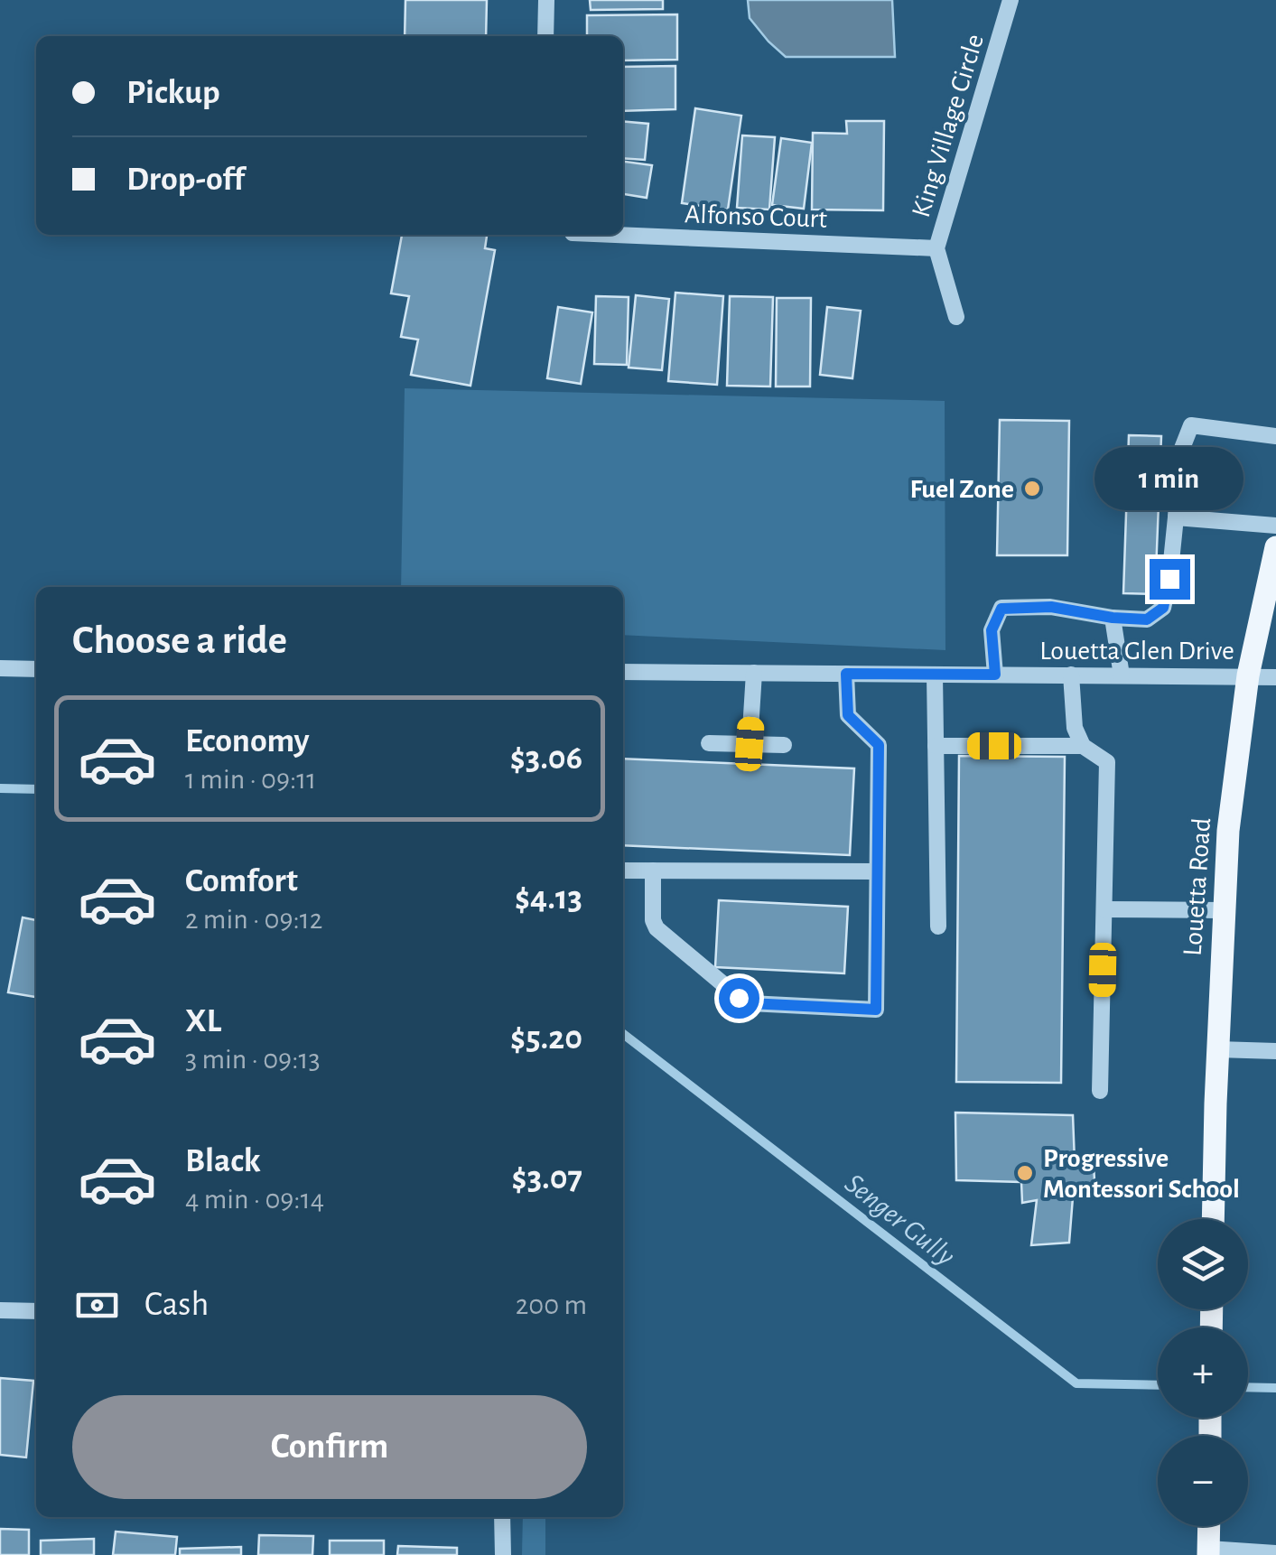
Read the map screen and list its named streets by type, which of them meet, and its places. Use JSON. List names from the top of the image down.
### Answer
{
  "streets": {
    "main road": ["Louetta Road"],
    "street": ["King Village Circle", "Alfonso Court", "Louetta Glen Drive"]
  },
  "crossings": [
    ["King Village Circle", "Alfonso Court"],
    ["Louetta Glen Drive", "Louetta Road"]
  ],
  "water": ["Senger Gully"],
  "places": ["Fuel Zone", "Progressive Montessori School"],
  "page": {
    "banner": ["Pickup", "Drop-off"],
    "bubble": "1 min",
    "heading": "Choose a ride",
    "list": [
      {
        "name": "Economy",
        "note": "1 min · 09:11",
        "value": "$3.06"
      },
      {
        "name": "Comfort",
        "note": "2 min · 09:12",
        "value": "$4.13"
      },
      {
        "name": "XL",
        "note": "3 min · 09:13",
        "value": "$5.20"
      },
      {
        "name": "Black",
        "note": "4 min · 09:14",
        "value": "$3.07"
      }
    ],
    "map_buttons": ["+", "−"],
    "pay": ["Cash", "200 m"],
    "buttons": "Confirm"
  }
}
